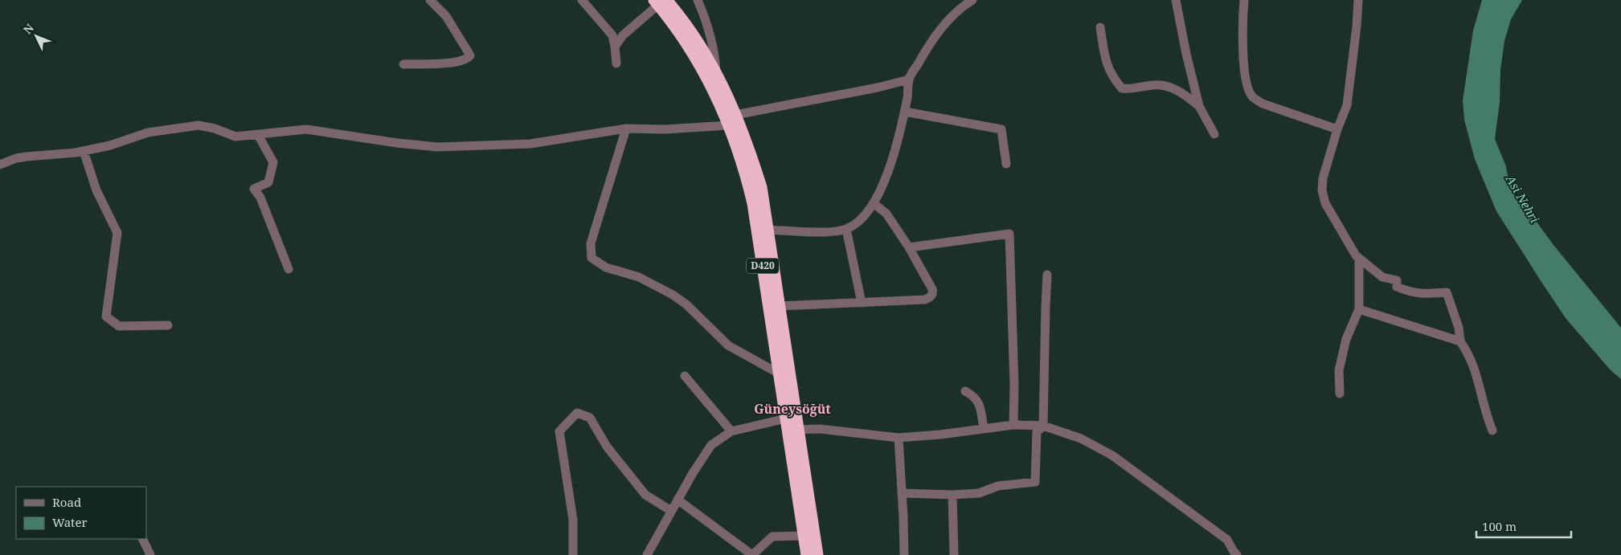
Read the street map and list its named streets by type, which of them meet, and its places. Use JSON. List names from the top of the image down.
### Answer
{
  "streets": {
    "highway": ["D420"]
  },
  "districts": ["Güneysöğüt"],
  "water": ["Asi Nehri"],
  "legend": ["Road", "Water"],
  "scale_bar": "100 m",
  "north": "top left"
}
